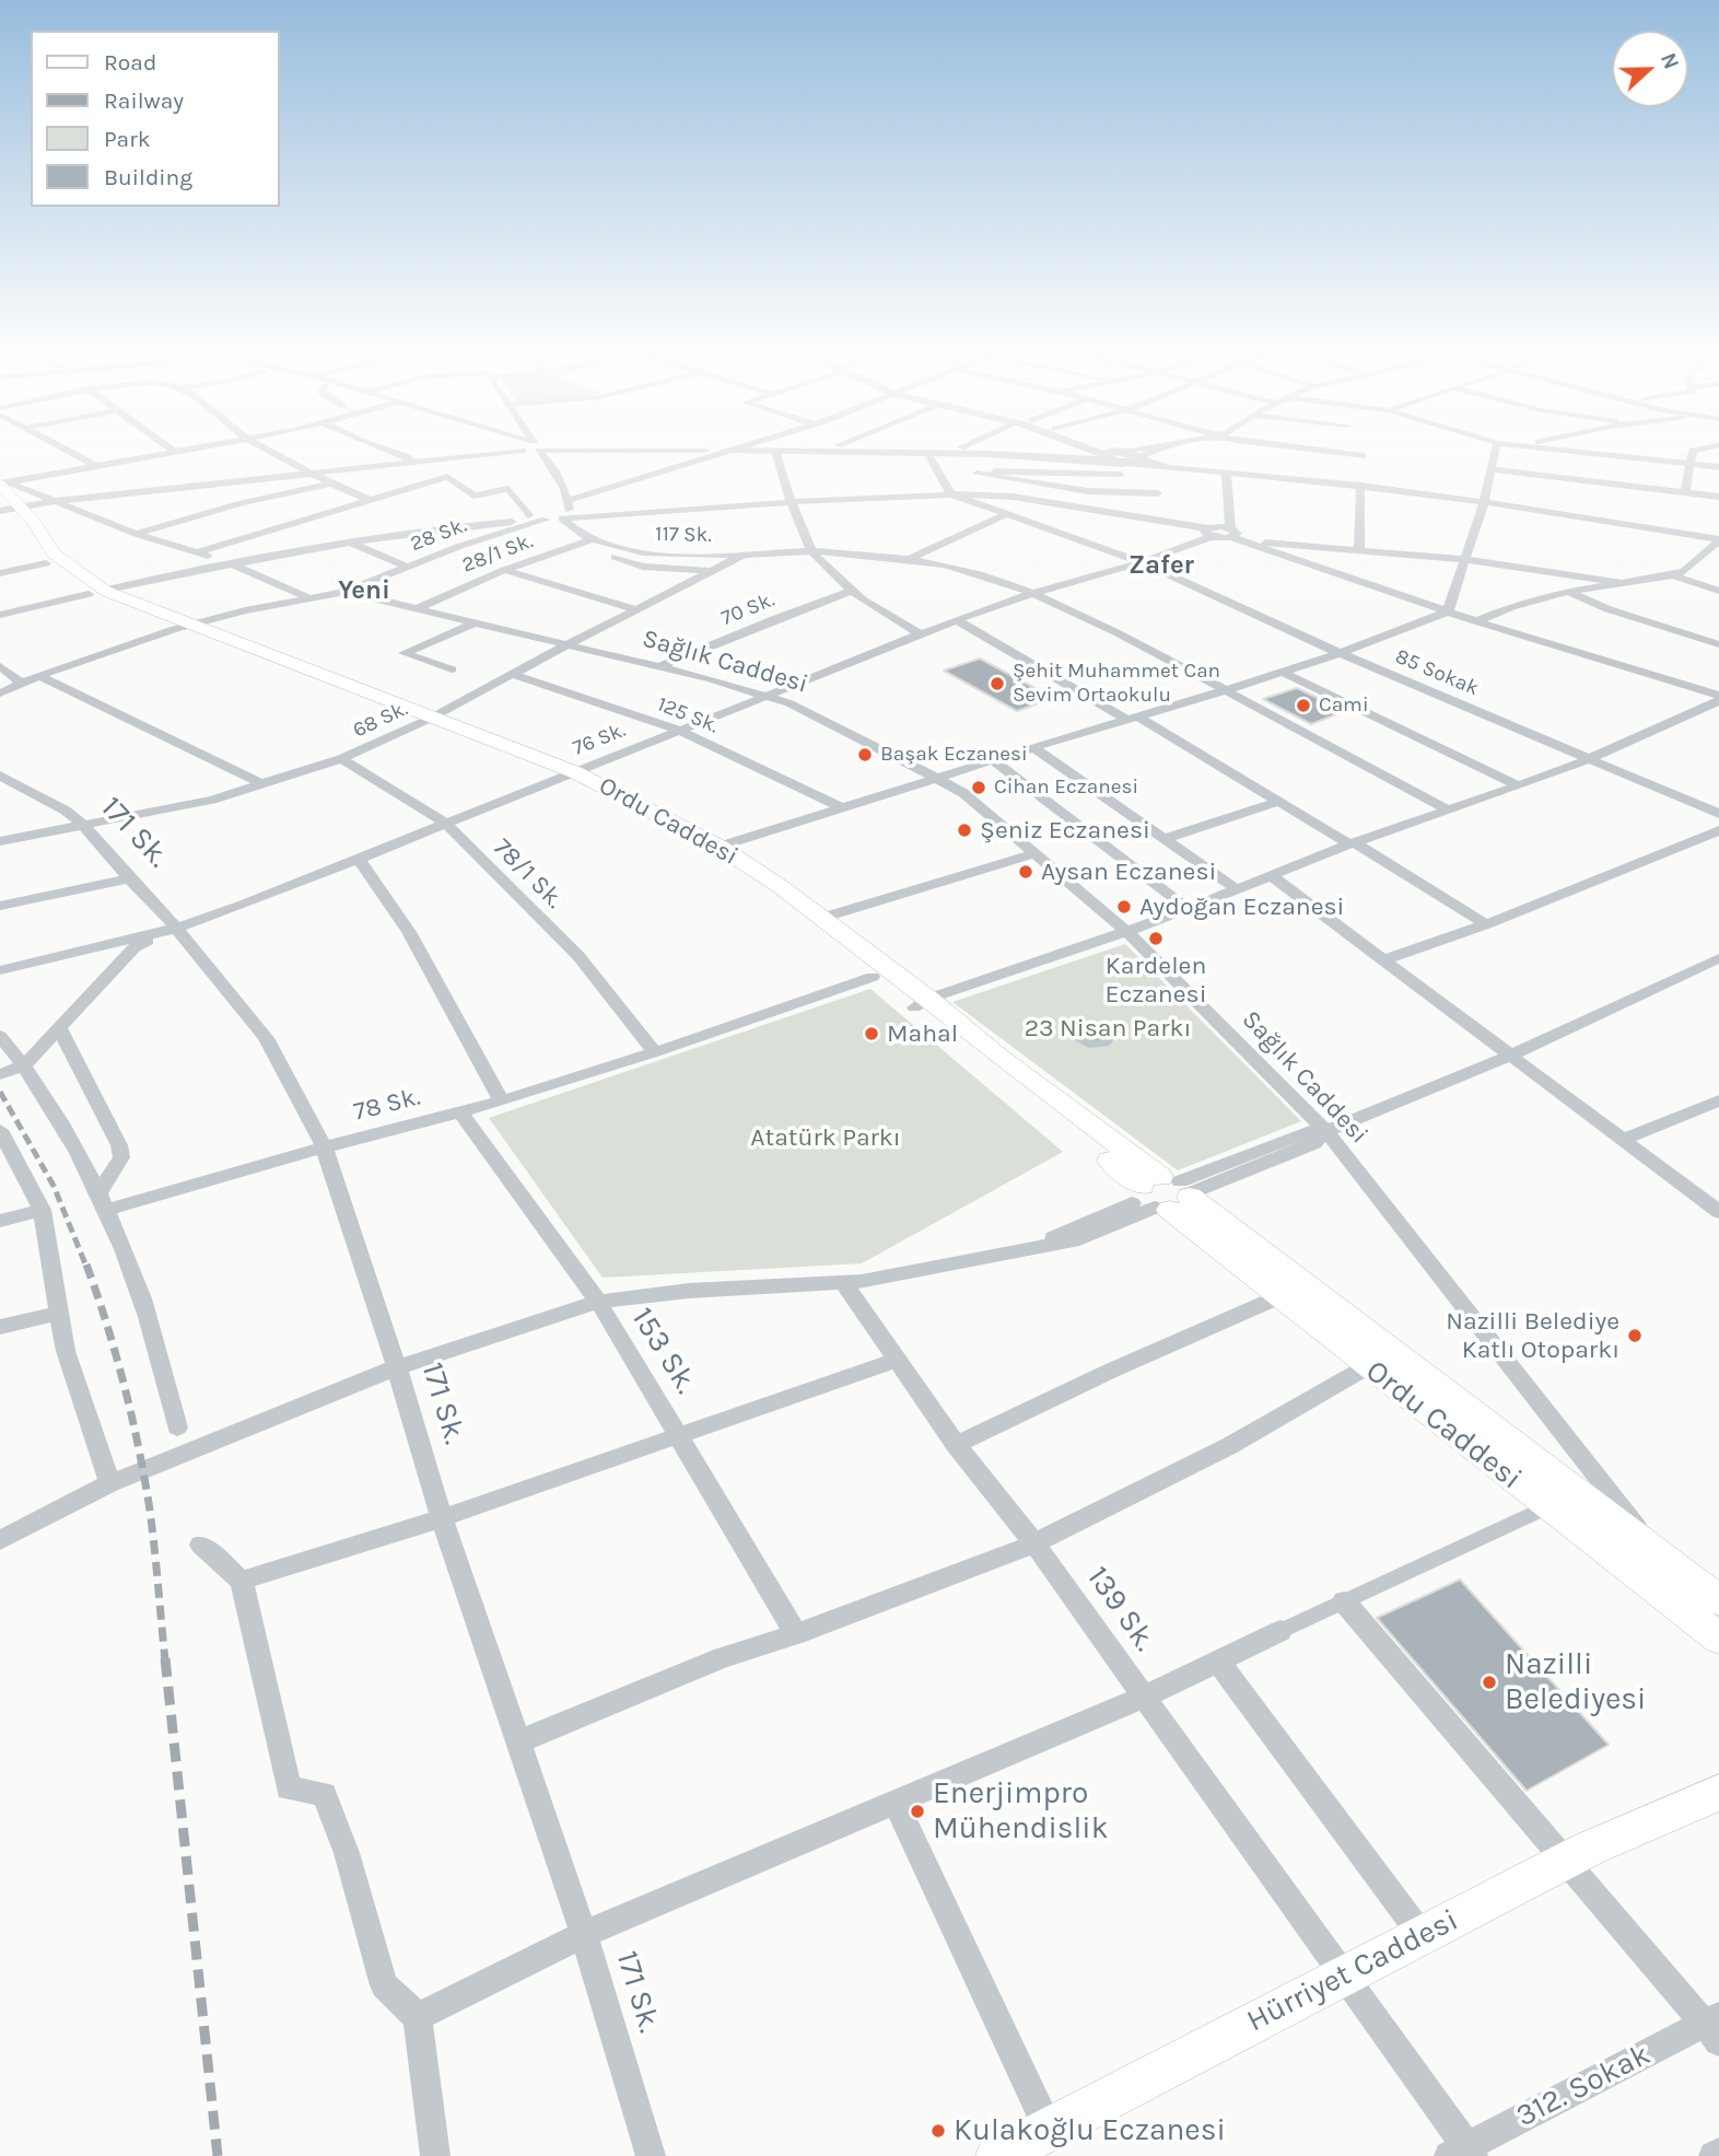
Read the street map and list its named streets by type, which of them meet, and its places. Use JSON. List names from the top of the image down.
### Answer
{
  "streets": {
    "main road": ["Ordu Caddesi", "Hürriyet Caddesi"],
    "street": [
      "28 Sk.",
      "117 Sk.",
      "28/1 Sk.",
      "70 Sk.",
      "Sağlık Caddesi",
      "85 Sokak",
      "125 Sk.",
      "68 Sk.",
      "76 Sk.",
      "171 Sk.",
      "78/1 Sk.",
      "78 Sk.",
      "153 Sk.",
      "139 Sk.",
      "312. Sokak"
    ]
  },
  "crossings": [
    ["28 Sk.", "117 Sk."],
    ["28 Sk.", "Sağlık Caddesi"],
    ["117 Sk.", "28/1 Sk."],
    ["117 Sk.", "68 Sk."],
    ["117 Sk.", "76 Sk."],
    ["28/1 Sk.", "Sağlık Caddesi"],
    ["70 Sk.", "Sağlık Caddesi"],
    ["Sağlık Caddesi", "68 Sk."],
    ["Sağlık Caddesi", "76 Sk."],
    ["Sağlık Caddesi", "Ordu Caddesi"],
    ["85 Sokak", "76 Sk."],
    ["125 Sk.", "68 Sk."],
    ["125 Sk.", "76 Sk."],
    ["68 Sk.", "Ordu Caddesi"],
    ["68 Sk.", "171 Sk."],
    ["68 Sk.", "78/1 Sk."],
    ["76 Sk.", "Ordu Caddesi"],
    ["76 Sk.", "171 Sk."],
    ["76 Sk.", "78/1 Sk."],
    ["Ordu Caddesi", "78 Sk."],
    ["171 Sk.", "78 Sk."],
    ["78/1 Sk.", "78 Sk."],
    ["78 Sk.", "153 Sk."],
    ["139 Sk.", "Hürriyet Caddesi"],
    ["139 Sk.", "312. Sokak"]
  ],
  "districts": ["Zafer", "Yeni"],
  "parks": ["23 Nisan Parkı", "Atatürk Parkı"],
  "places": [
    "Şehit Muhammet Can Sevim Ortaokulu",
    "Cami",
    "Başak Eczanesi",
    "Cihan Eczanesi",
    "Şeniz Eczanesi",
    "Aysan Eczanesi",
    "Aydoğan Eczanesi",
    "Kardelen Eczanesi",
    "Mahal",
    "Nazilli Belediye Katlı Otoparkı",
    "Nazilli Belediyesi",
    "Enerjimpro Mühendislik",
    "Kulakoğlu Eczanesi"
  ],
  "legend": [
    "Road",
    "Railway",
    "Park",
    "Building"
  ],
  "north": "right"
}
